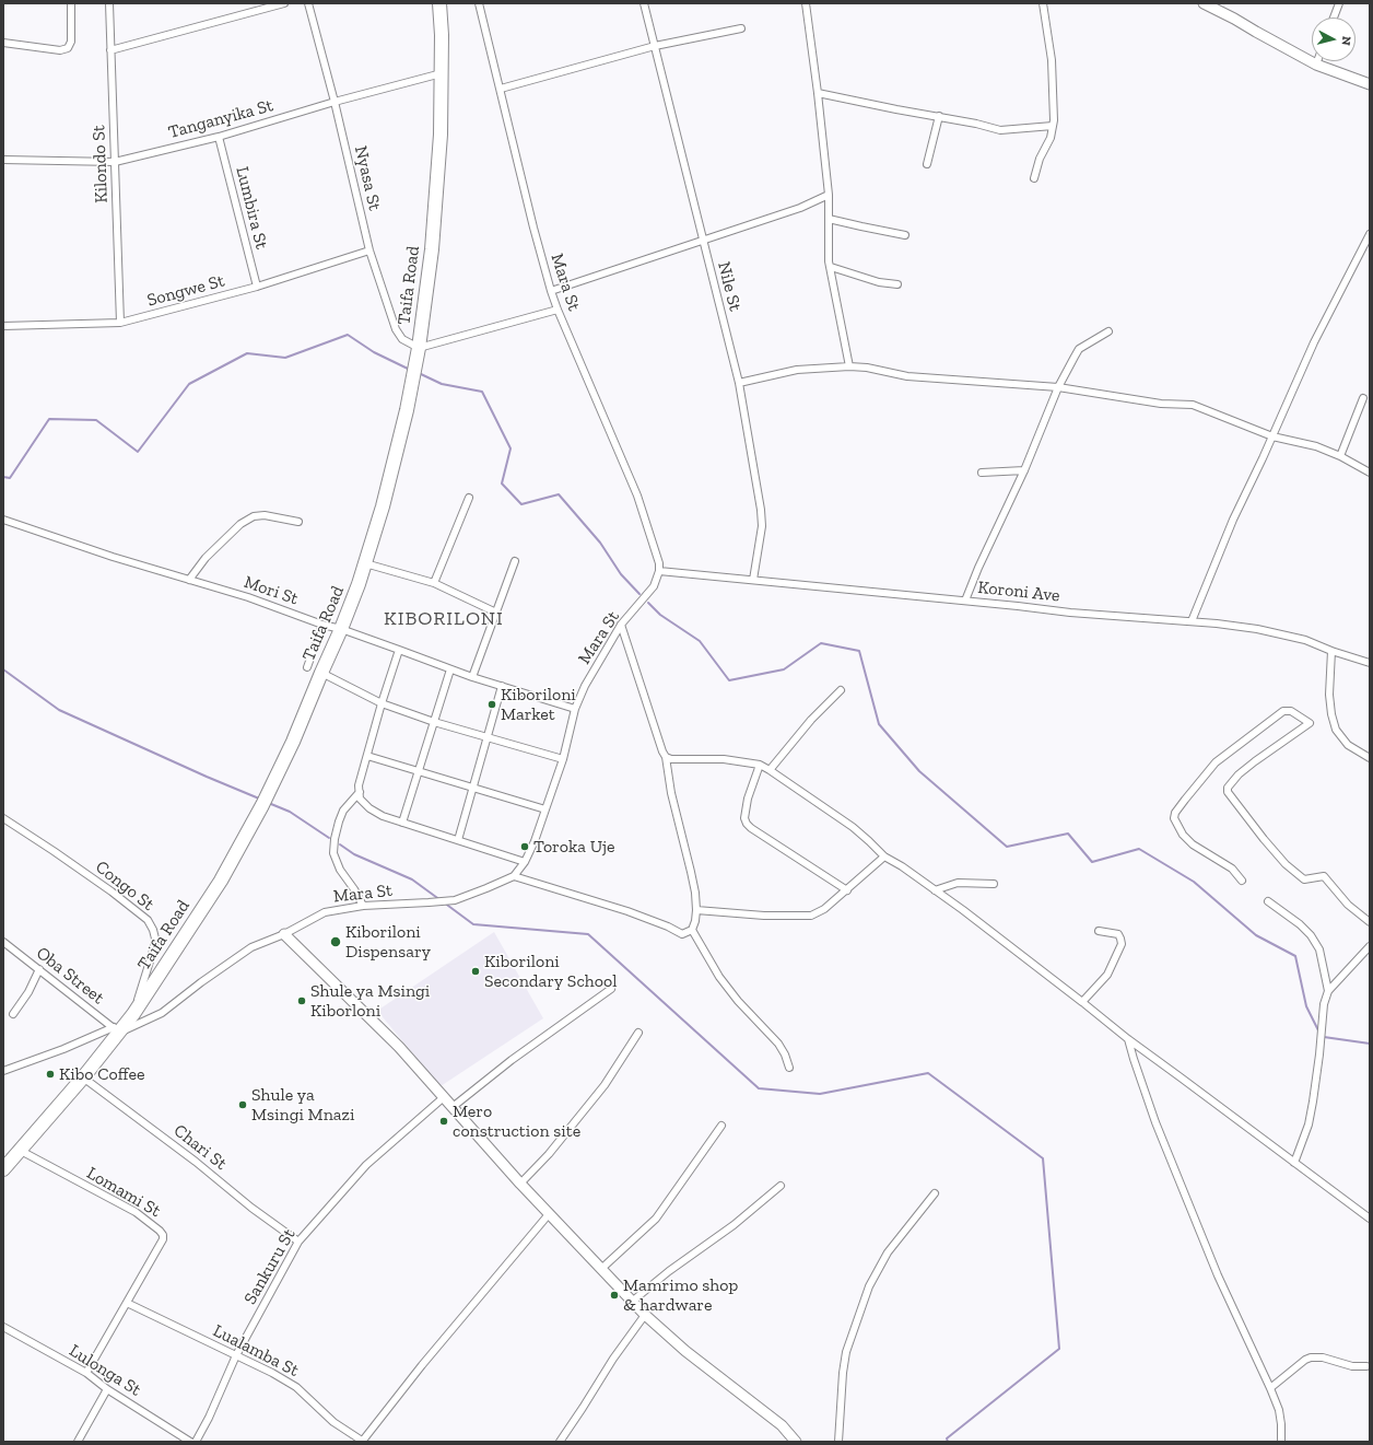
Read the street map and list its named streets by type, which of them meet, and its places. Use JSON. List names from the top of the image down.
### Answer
{
  "streets": {
    "highway": ["Taifa Road"],
    "street": [
      "Tanganyika St",
      "Kilondo St",
      "Nyasa St",
      "Lumbira St",
      "Mara St",
      "Nile St",
      "Songwe St",
      "Mori St",
      "Koroni Ave",
      "Congo St",
      "Oba Street",
      "Chari St",
      "Lomami St",
      "Sankuru St",
      "Lualamba St",
      "Lulonga St"
    ]
  },
  "crossings": [
    ["Tanganyika St", "Kilondo St"],
    ["Tanganyika St", "Nyasa St"],
    ["Tanganyika St", "Lumbira St"],
    ["Tanganyika St", "Taifa Road"],
    ["Kilondo St", "Songwe St"],
    ["Nyasa St", "Taifa Road"],
    ["Nyasa St", "Songwe St"],
    ["Lumbira St", "Songwe St"],
    ["Mara St", "Taifa Road"],
    ["Mara St", "Mori St"],
    ["Mara St", "Koroni Ave"],
    ["Mara St", "Oba Street"],
    ["Taifa Road", "Mori St"],
    ["Taifa Road", "Congo St"],
    ["Taifa Road", "Oba Street"],
    ["Taifa Road", "Chari St"],
    ["Taifa Road", "Lomami St"],
    ["Nile St", "Koroni Ave"],
    ["Chari St", "Sankuru St"],
    ["Lomami St", "Lualamba St"],
    ["Lomami St", "Lulonga St"],
    ["Sankuru St", "Lualamba St"]
  ],
  "districts": ["KIBORILONI"],
  "places": [
    "Kiboriloni Market",
    "Toroka Uje",
    "Kiboriloni Dispensary",
    "Kiboriloni Secondary School",
    "Shule ya Msingi Kiborloni",
    "Kibo Coffee",
    "Shule ya Msingi Mnazi",
    "Mero construction site",
    "Mamrimo shop & hardware"
  ],
  "north": "right"
}
